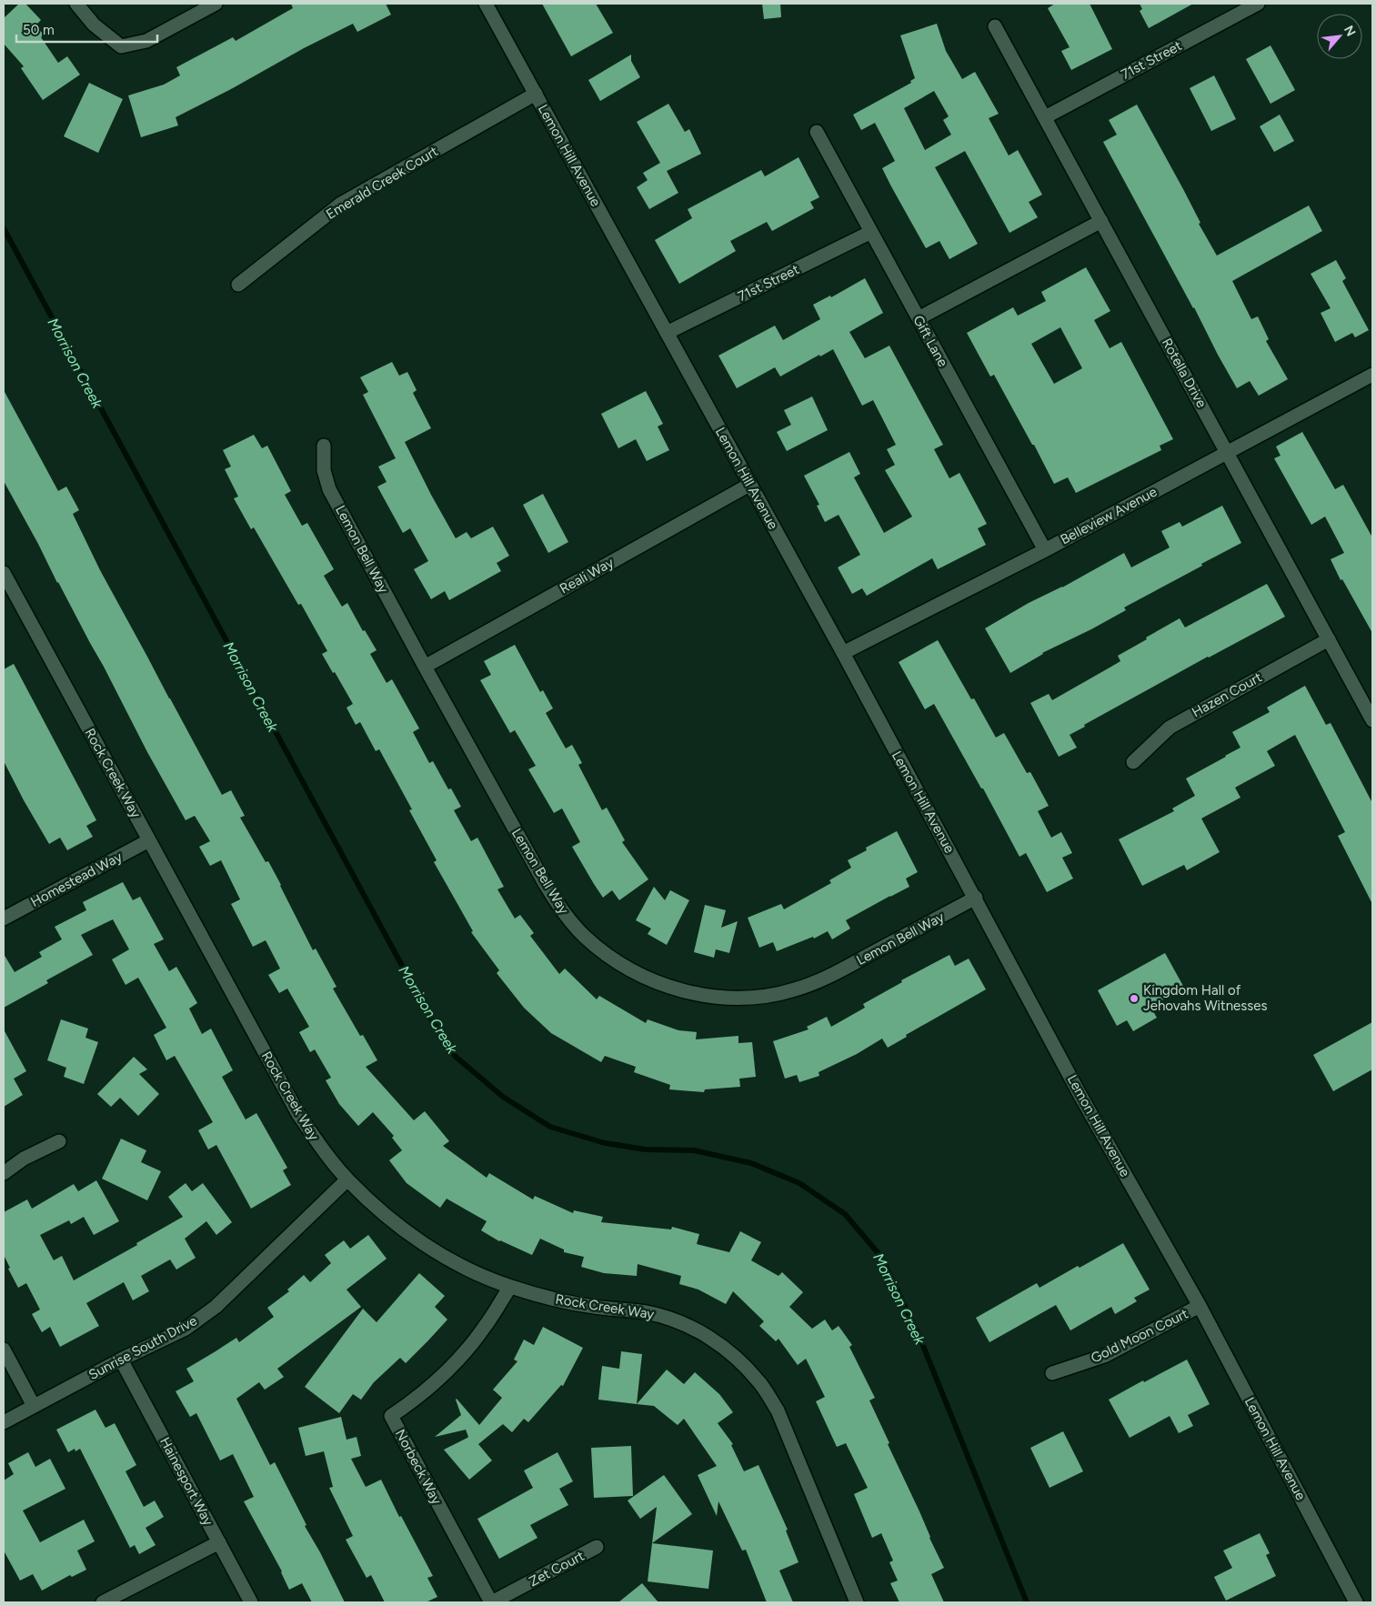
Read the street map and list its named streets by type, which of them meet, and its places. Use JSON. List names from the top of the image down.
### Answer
{
  "streets": {
    "street": [
      "71st Street",
      "Lemon Hill Avenue",
      "Emerald Creek Court",
      "Gift Lane",
      "Rotella Drive",
      "Belleview Avenue",
      "Lemon Bell Way",
      "Reali Way",
      "Hazen Court",
      "Rock Creek Way",
      "Homestead Way",
      "Gold Moon Court",
      "Sunrise South Drive",
      "Norbeck Way",
      "Hainesport Way",
      "Zet Court"
    ]
  },
  "crossings": [
    ["71st Street", "Lemon Hill Avenue"],
    ["71st Street", "Gift Lane"],
    ["71st Street", "Rotella Drive"],
    ["Lemon Hill Avenue", "Emerald Creek Court"],
    ["Lemon Hill Avenue", "Belleview Avenue"],
    ["Lemon Hill Avenue", "Lemon Bell Way"],
    ["Lemon Hill Avenue", "Reali Way"],
    ["Lemon Hill Avenue", "Gold Moon Court"],
    ["Gift Lane", "Belleview Avenue"],
    ["Rotella Drive", "Belleview Avenue"],
    ["Rotella Drive", "Hazen Court"],
    ["Lemon Bell Way", "Reali Way"],
    ["Rock Creek Way", "Homestead Way"],
    ["Rock Creek Way", "Sunrise South Drive"],
    ["Rock Creek Way", "Norbeck Way"],
    ["Sunrise South Drive", "Hainesport Way"],
    ["Norbeck Way", "Zet Court"]
  ],
  "water": ["Morrison Creek"],
  "places": ["Kingdom Hall of Jehovahs Witnesses"],
  "scale_bar": "50 m",
  "north": "top right"
}
